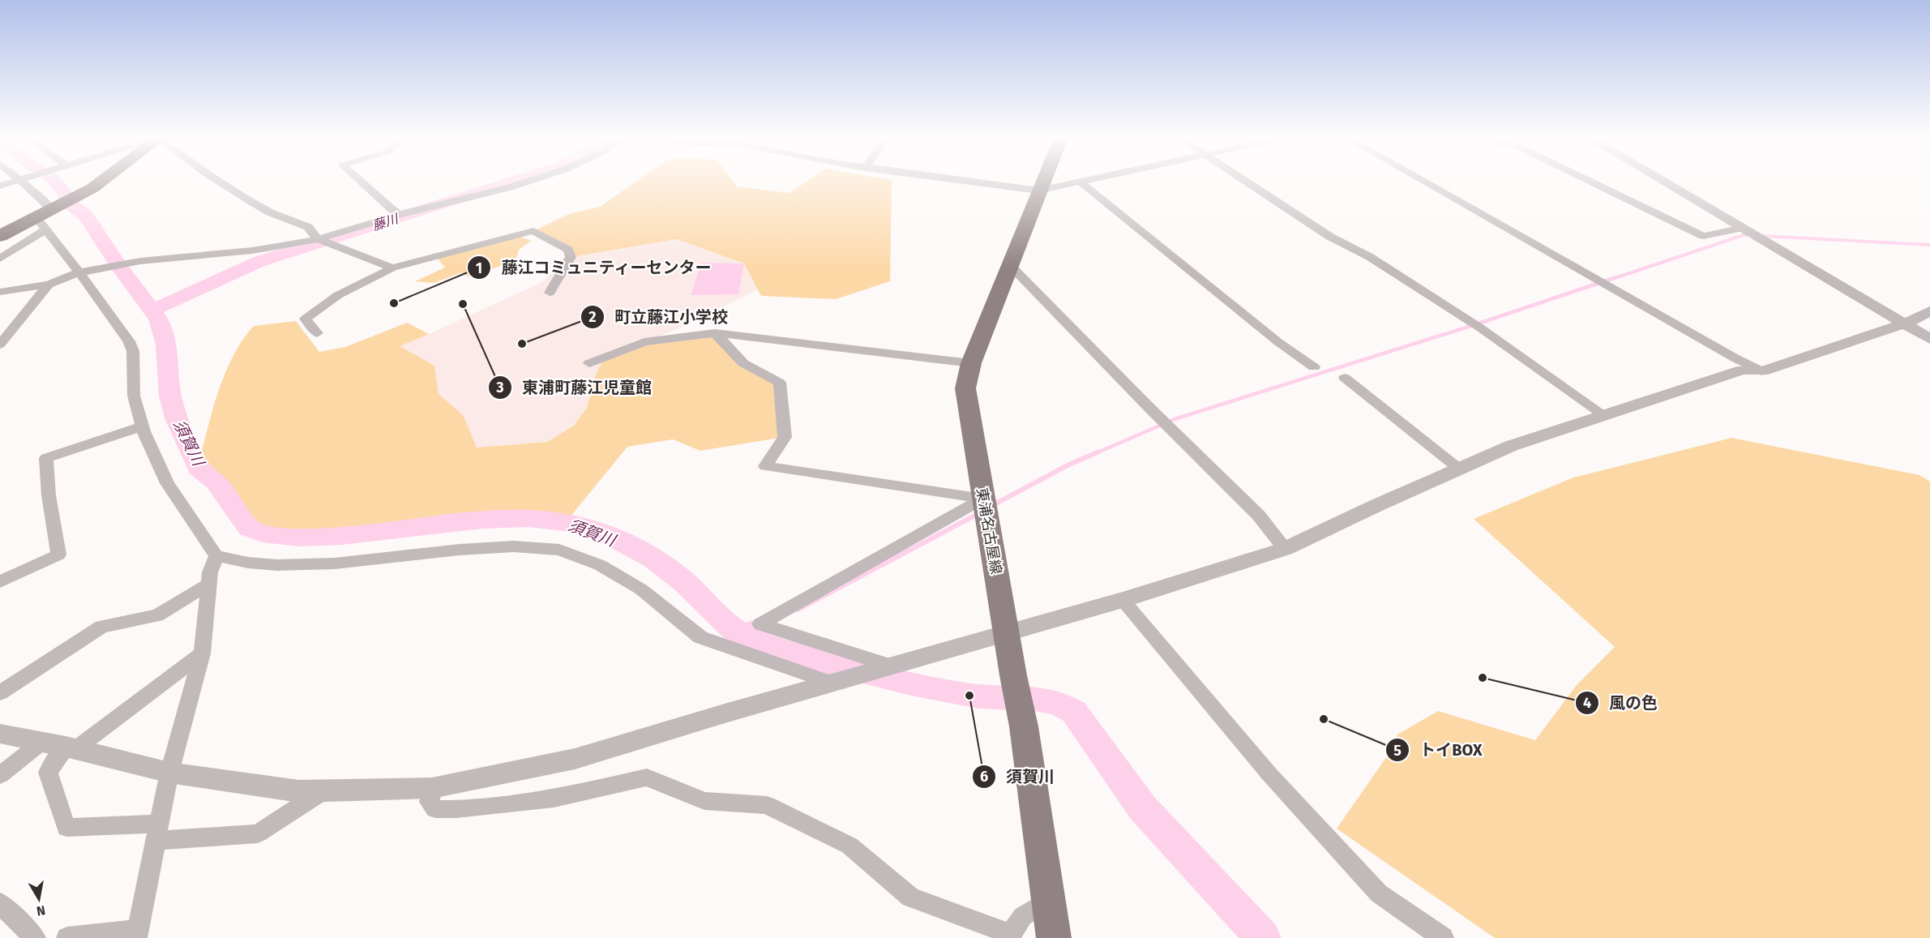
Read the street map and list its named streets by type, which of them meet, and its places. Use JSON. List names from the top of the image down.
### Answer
{
  "streets": {
    "main road": ["東浦名古屋線"]
  },
  "water": ["藤川", "須賀川"],
  "places": [
    "藤江コミュニティーセンター",
    "東浦町藤江児童館",
    "町立藤江小学校",
    "風の色",
    "須賀川",
    "トイBOX"
  ],
  "north": "bottom"
}
